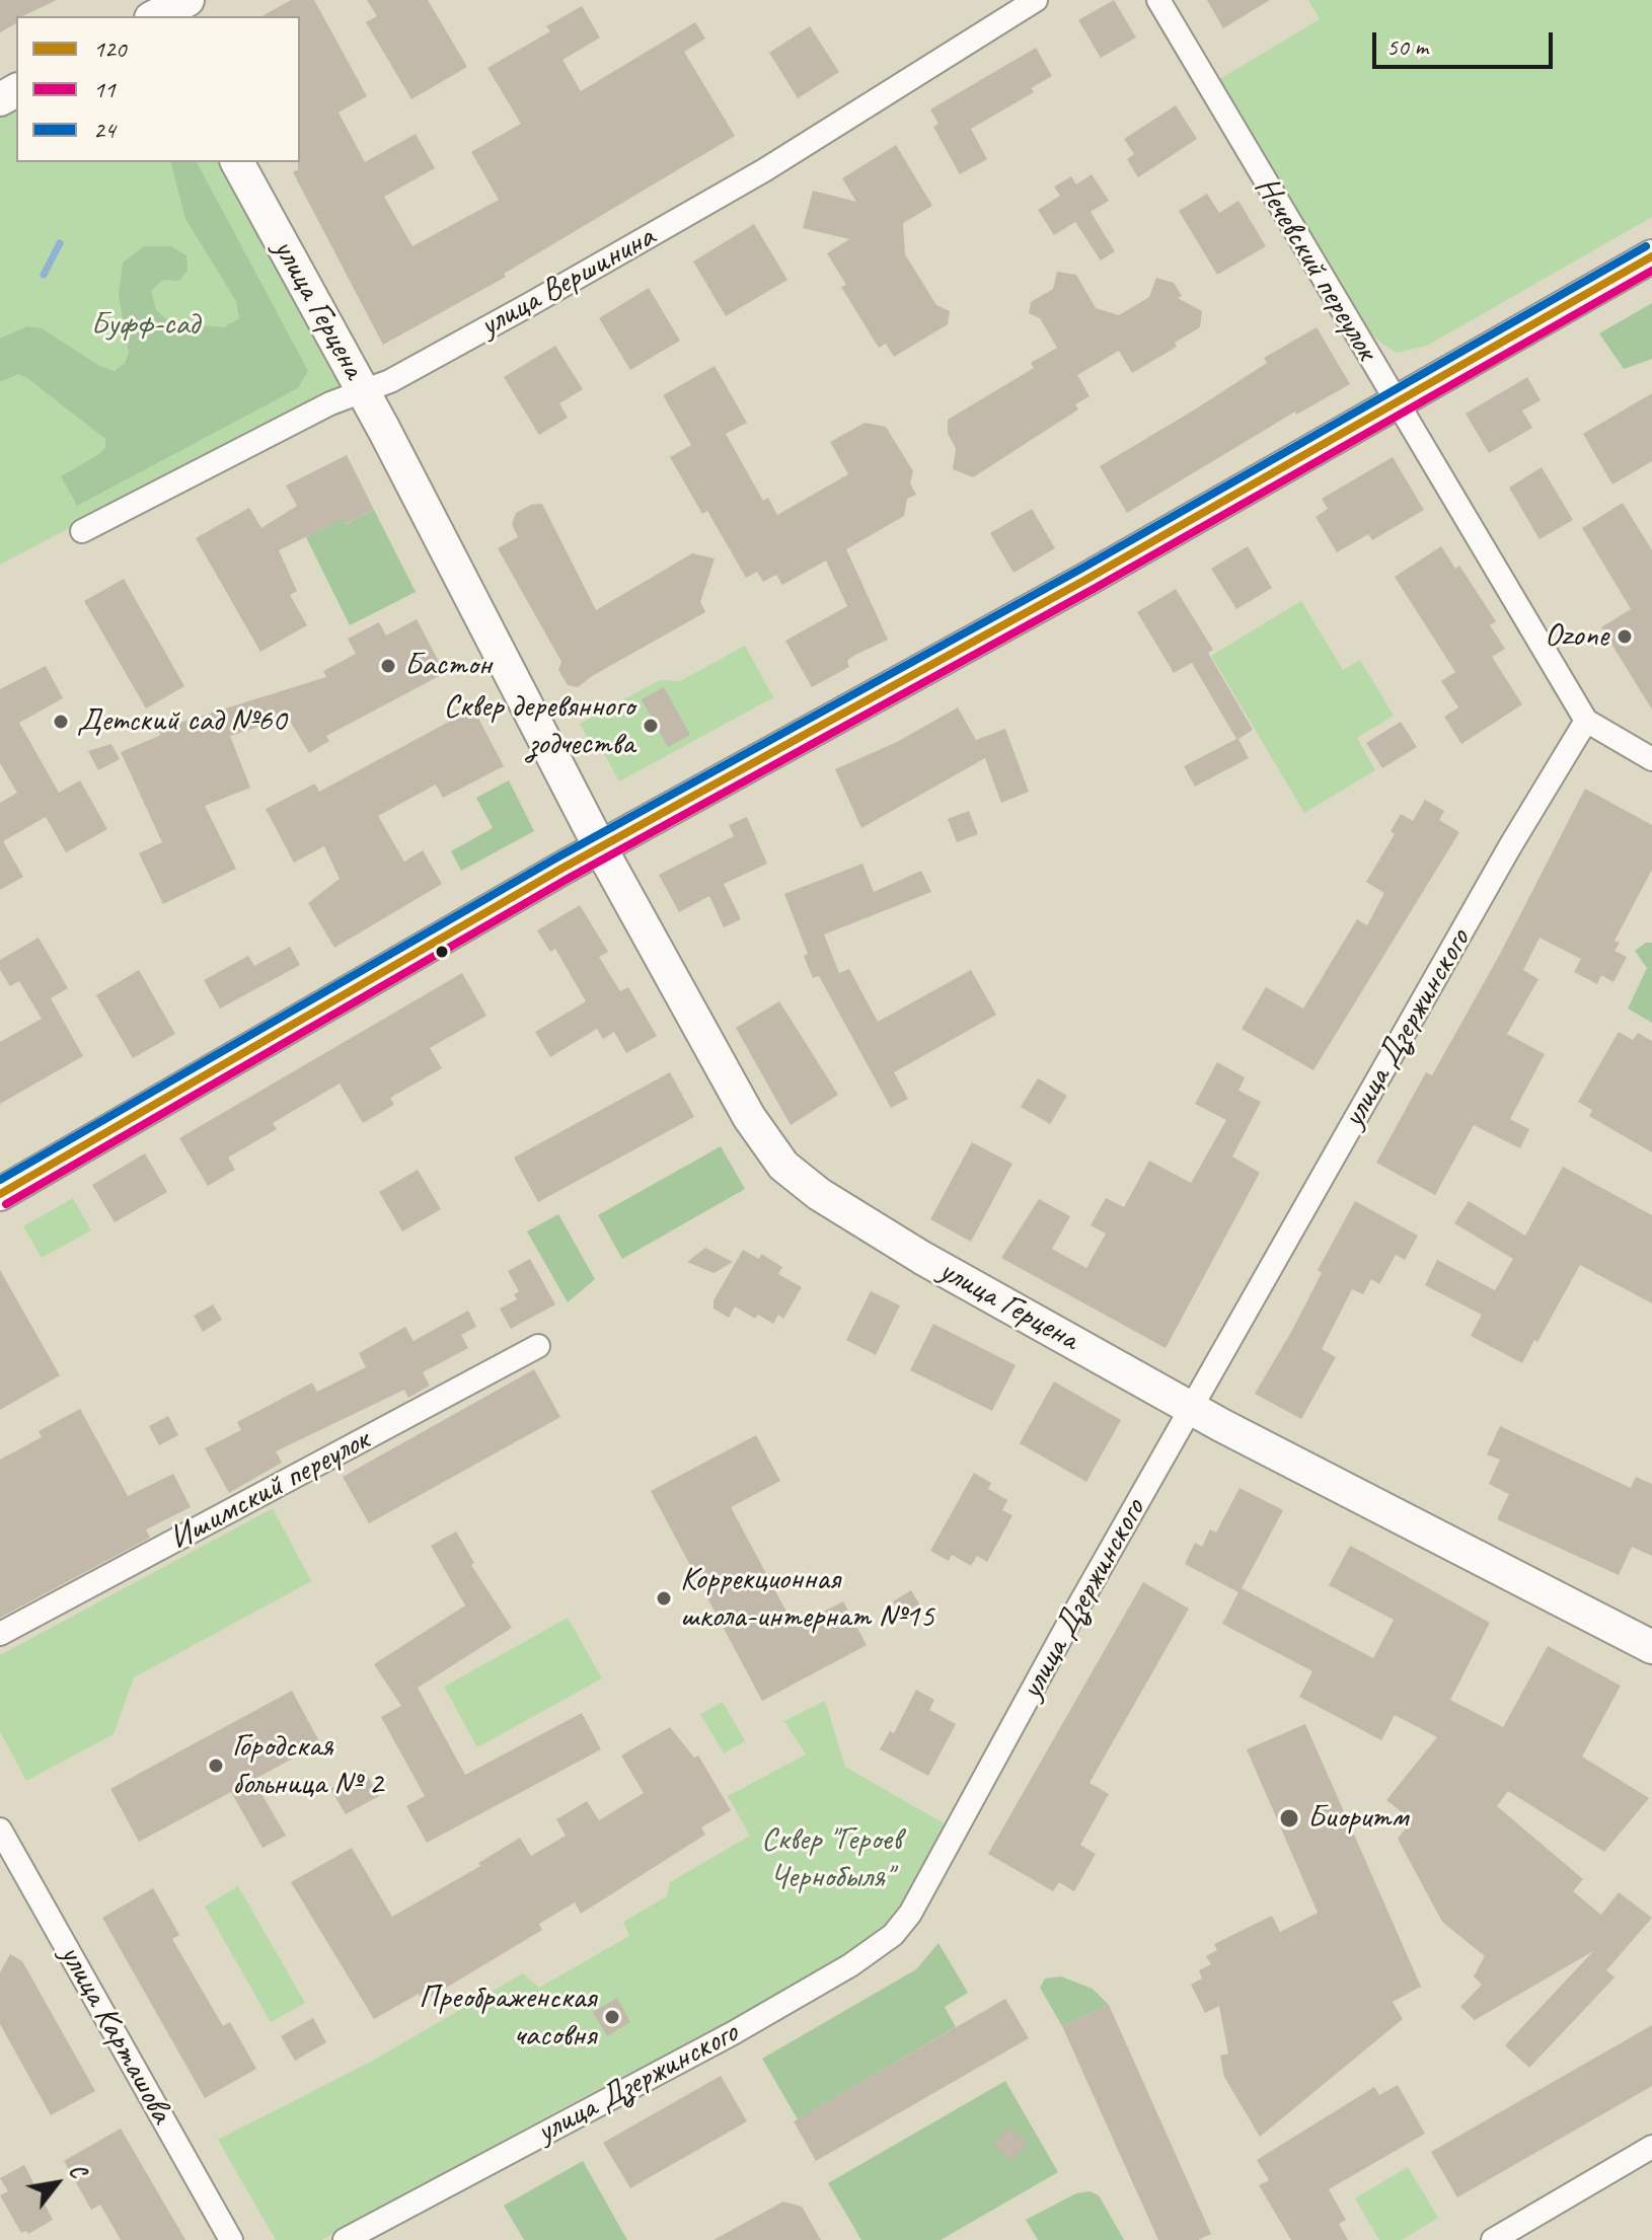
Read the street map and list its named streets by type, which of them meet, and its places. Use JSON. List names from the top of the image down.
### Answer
{
  "streets": {
    "street": [
      "Нечевский переулок",
      "улица Вершинина",
      "улица Герцена",
      "улица Дзержинского",
      "Ишимский переулок",
      "улица Карташова"
    ]
  },
  "crossings": [
    ["Нечевский переулок", "улица Дзержинского"],
    ["улица Вершинина", "улица Герцена"],
    ["улица Герцена", "улица Дзержинского"]
  ],
  "parks": ["Буфф-сад", "Сквер \"Героев Чернобыля\""],
  "places": [
    "Ozone",
    "Бастон",
    "Детский сад №60",
    "Сквер деревянного зодчества",
    "Коррекционная школа-интернат №15",
    "Городская больница № 2",
    "Биоритм",
    "Преображенская часовня"
  ],
  "lines": ["transit line 24", "transit line 120", "transit line 11"],
  "legend": ["120", "11", "24"],
  "scale_bar": "50 m",
  "north": "top right"
}
